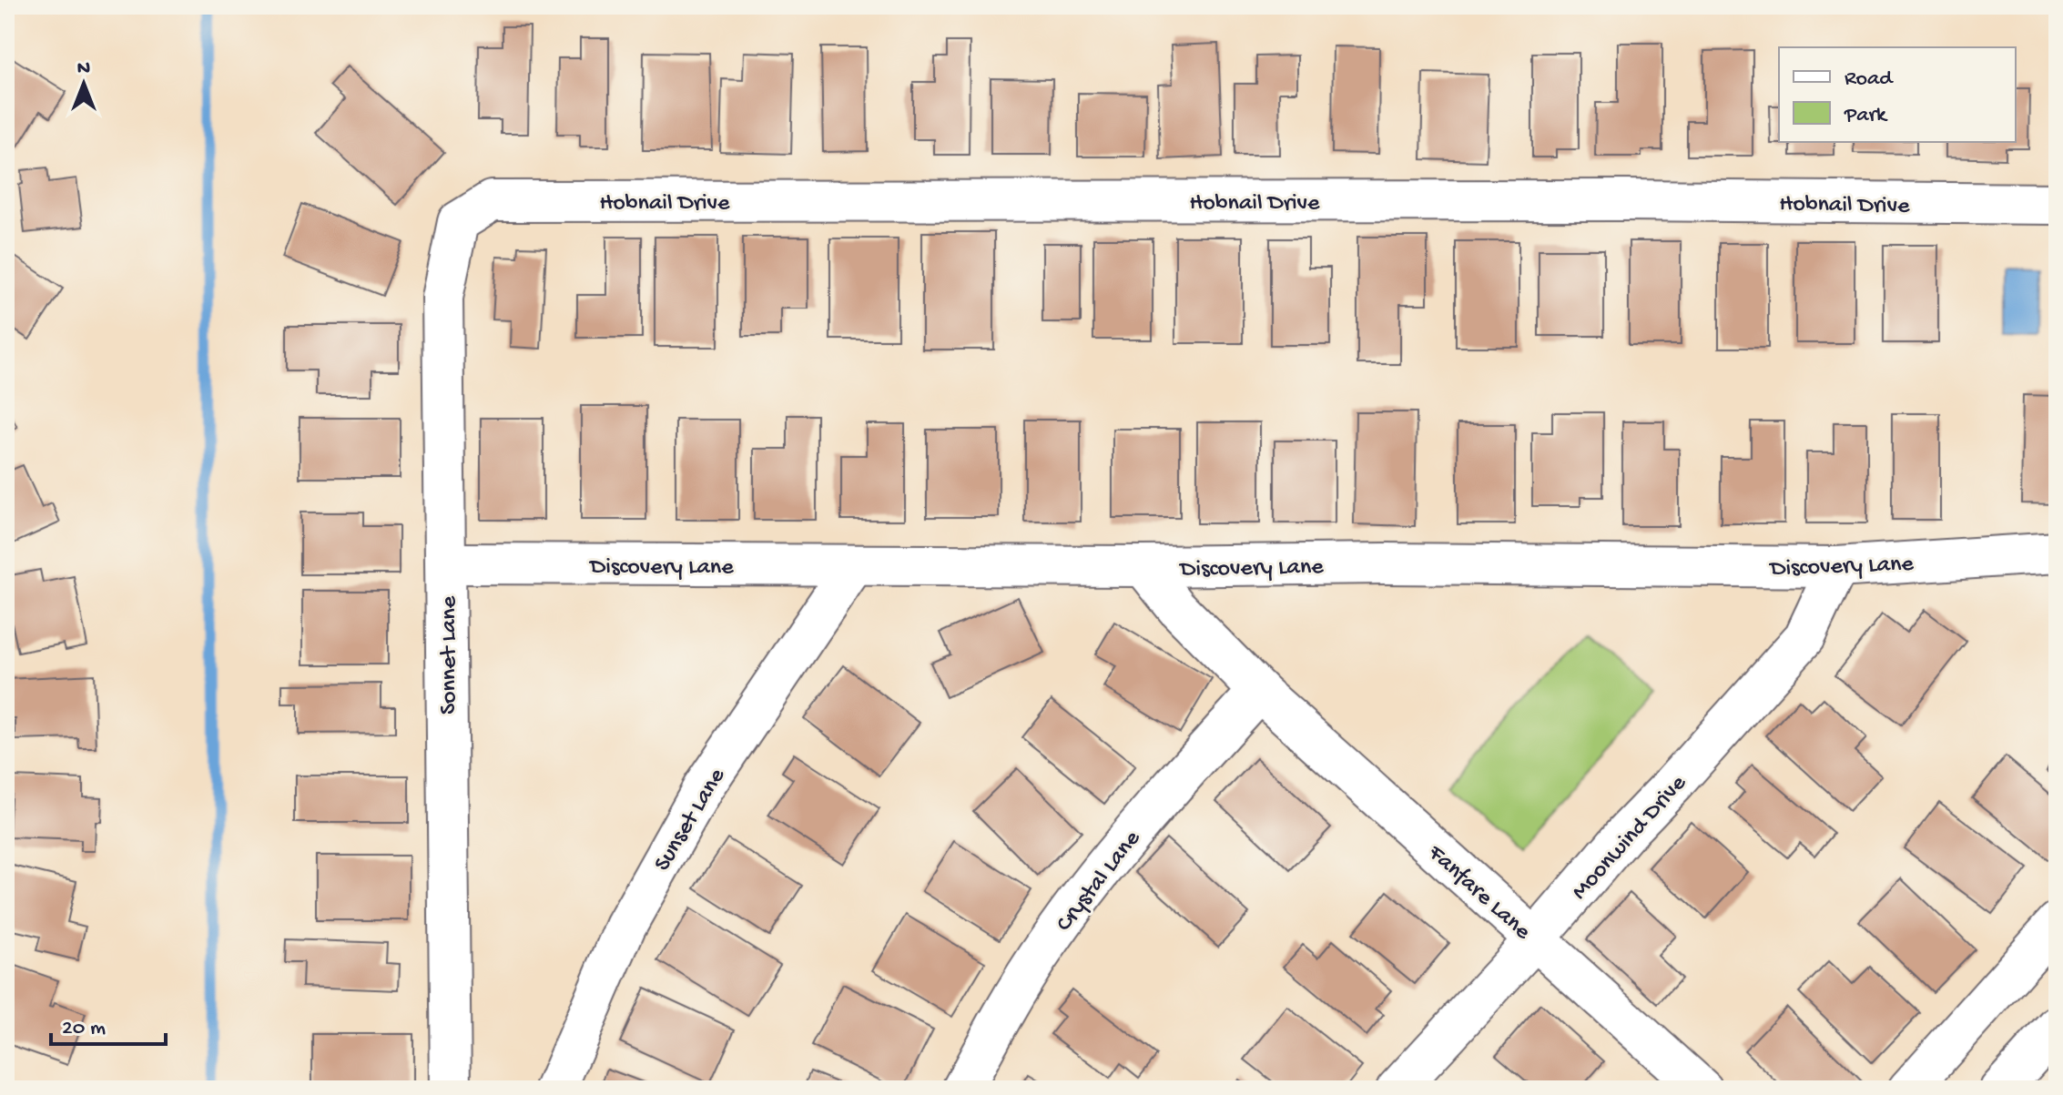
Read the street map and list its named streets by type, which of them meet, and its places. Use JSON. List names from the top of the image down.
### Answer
{
  "streets": {
    "street": [
      "Hobnail Drive",
      "Discovery Lane",
      "Sonnet Lane",
      "Sunset Lane",
      "Moonwind Drive",
      "Crystal Lane",
      "Fanfare Lane"
    ]
  },
  "crossings": [
    ["Hobnail Drive", "Sonnet Lane"],
    ["Discovery Lane", "Sonnet Lane"],
    ["Discovery Lane", "Sunset Lane"],
    ["Discovery Lane", "Moonwind Drive"],
    ["Discovery Lane", "Fanfare Lane"],
    ["Moonwind Drive", "Fanfare Lane"],
    ["Crystal Lane", "Fanfare Lane"]
  ],
  "legend": ["Road", "Park"],
  "scale_bar": "20 m",
  "north": "top"
}
